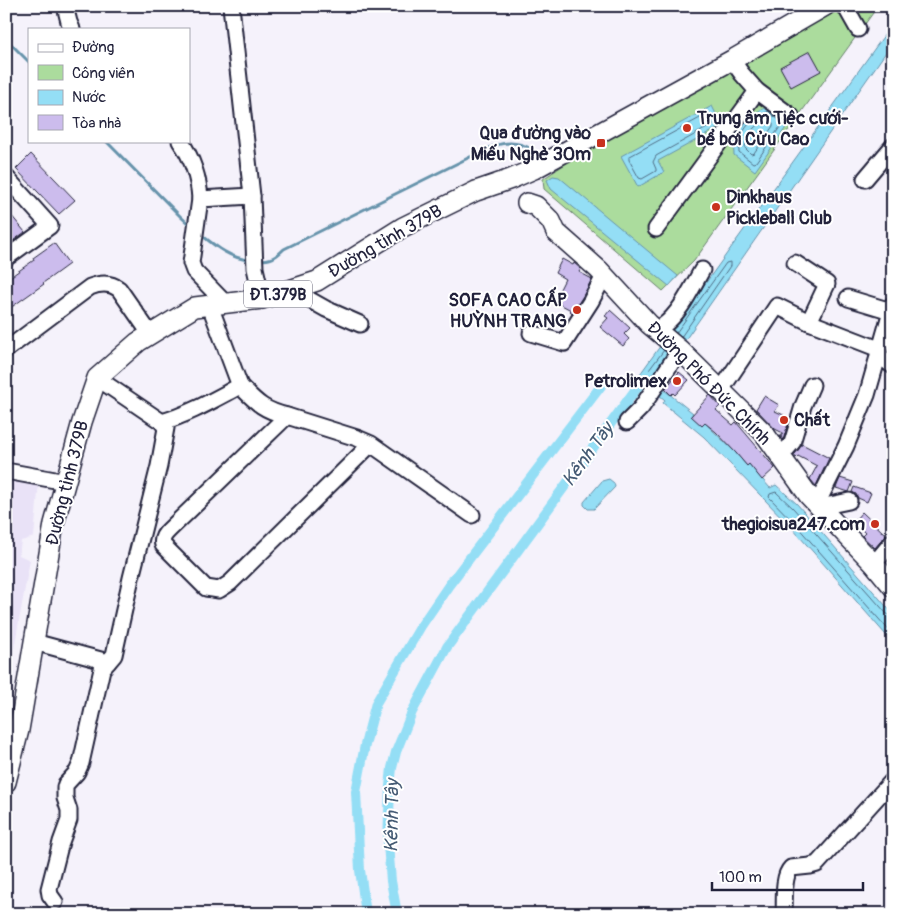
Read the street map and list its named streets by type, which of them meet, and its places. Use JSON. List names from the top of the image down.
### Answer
{
  "streets": {
    "main road": ["Đường tỉnh 379B", "ĐT.379B", "Đường Phó Đức Chính"]
  },
  "crossings": [
    ["Đường tỉnh 379B", "Đường Phó Đức Chính"]
  ],
  "water": ["Kênh Tây"],
  "places": {
    "other": [
      "Trung âm Tiệc cưới- bể bơi Cửu Cao",
      "Dinkhaus Pickleball Club",
      "SOFA CAO CẤP HUỲNH TRANG",
      "Petrolimex",
      "Chất",
      "thegioisua247.com"
    ],
    "transit": ["Qua đường vào Miếu Nghè 30m"]
  },
  "legend": [
    "Đường",
    "Công viên",
    "Nước",
    "Tòa nhà"
  ],
  "scale_bar": "100 m"
}
